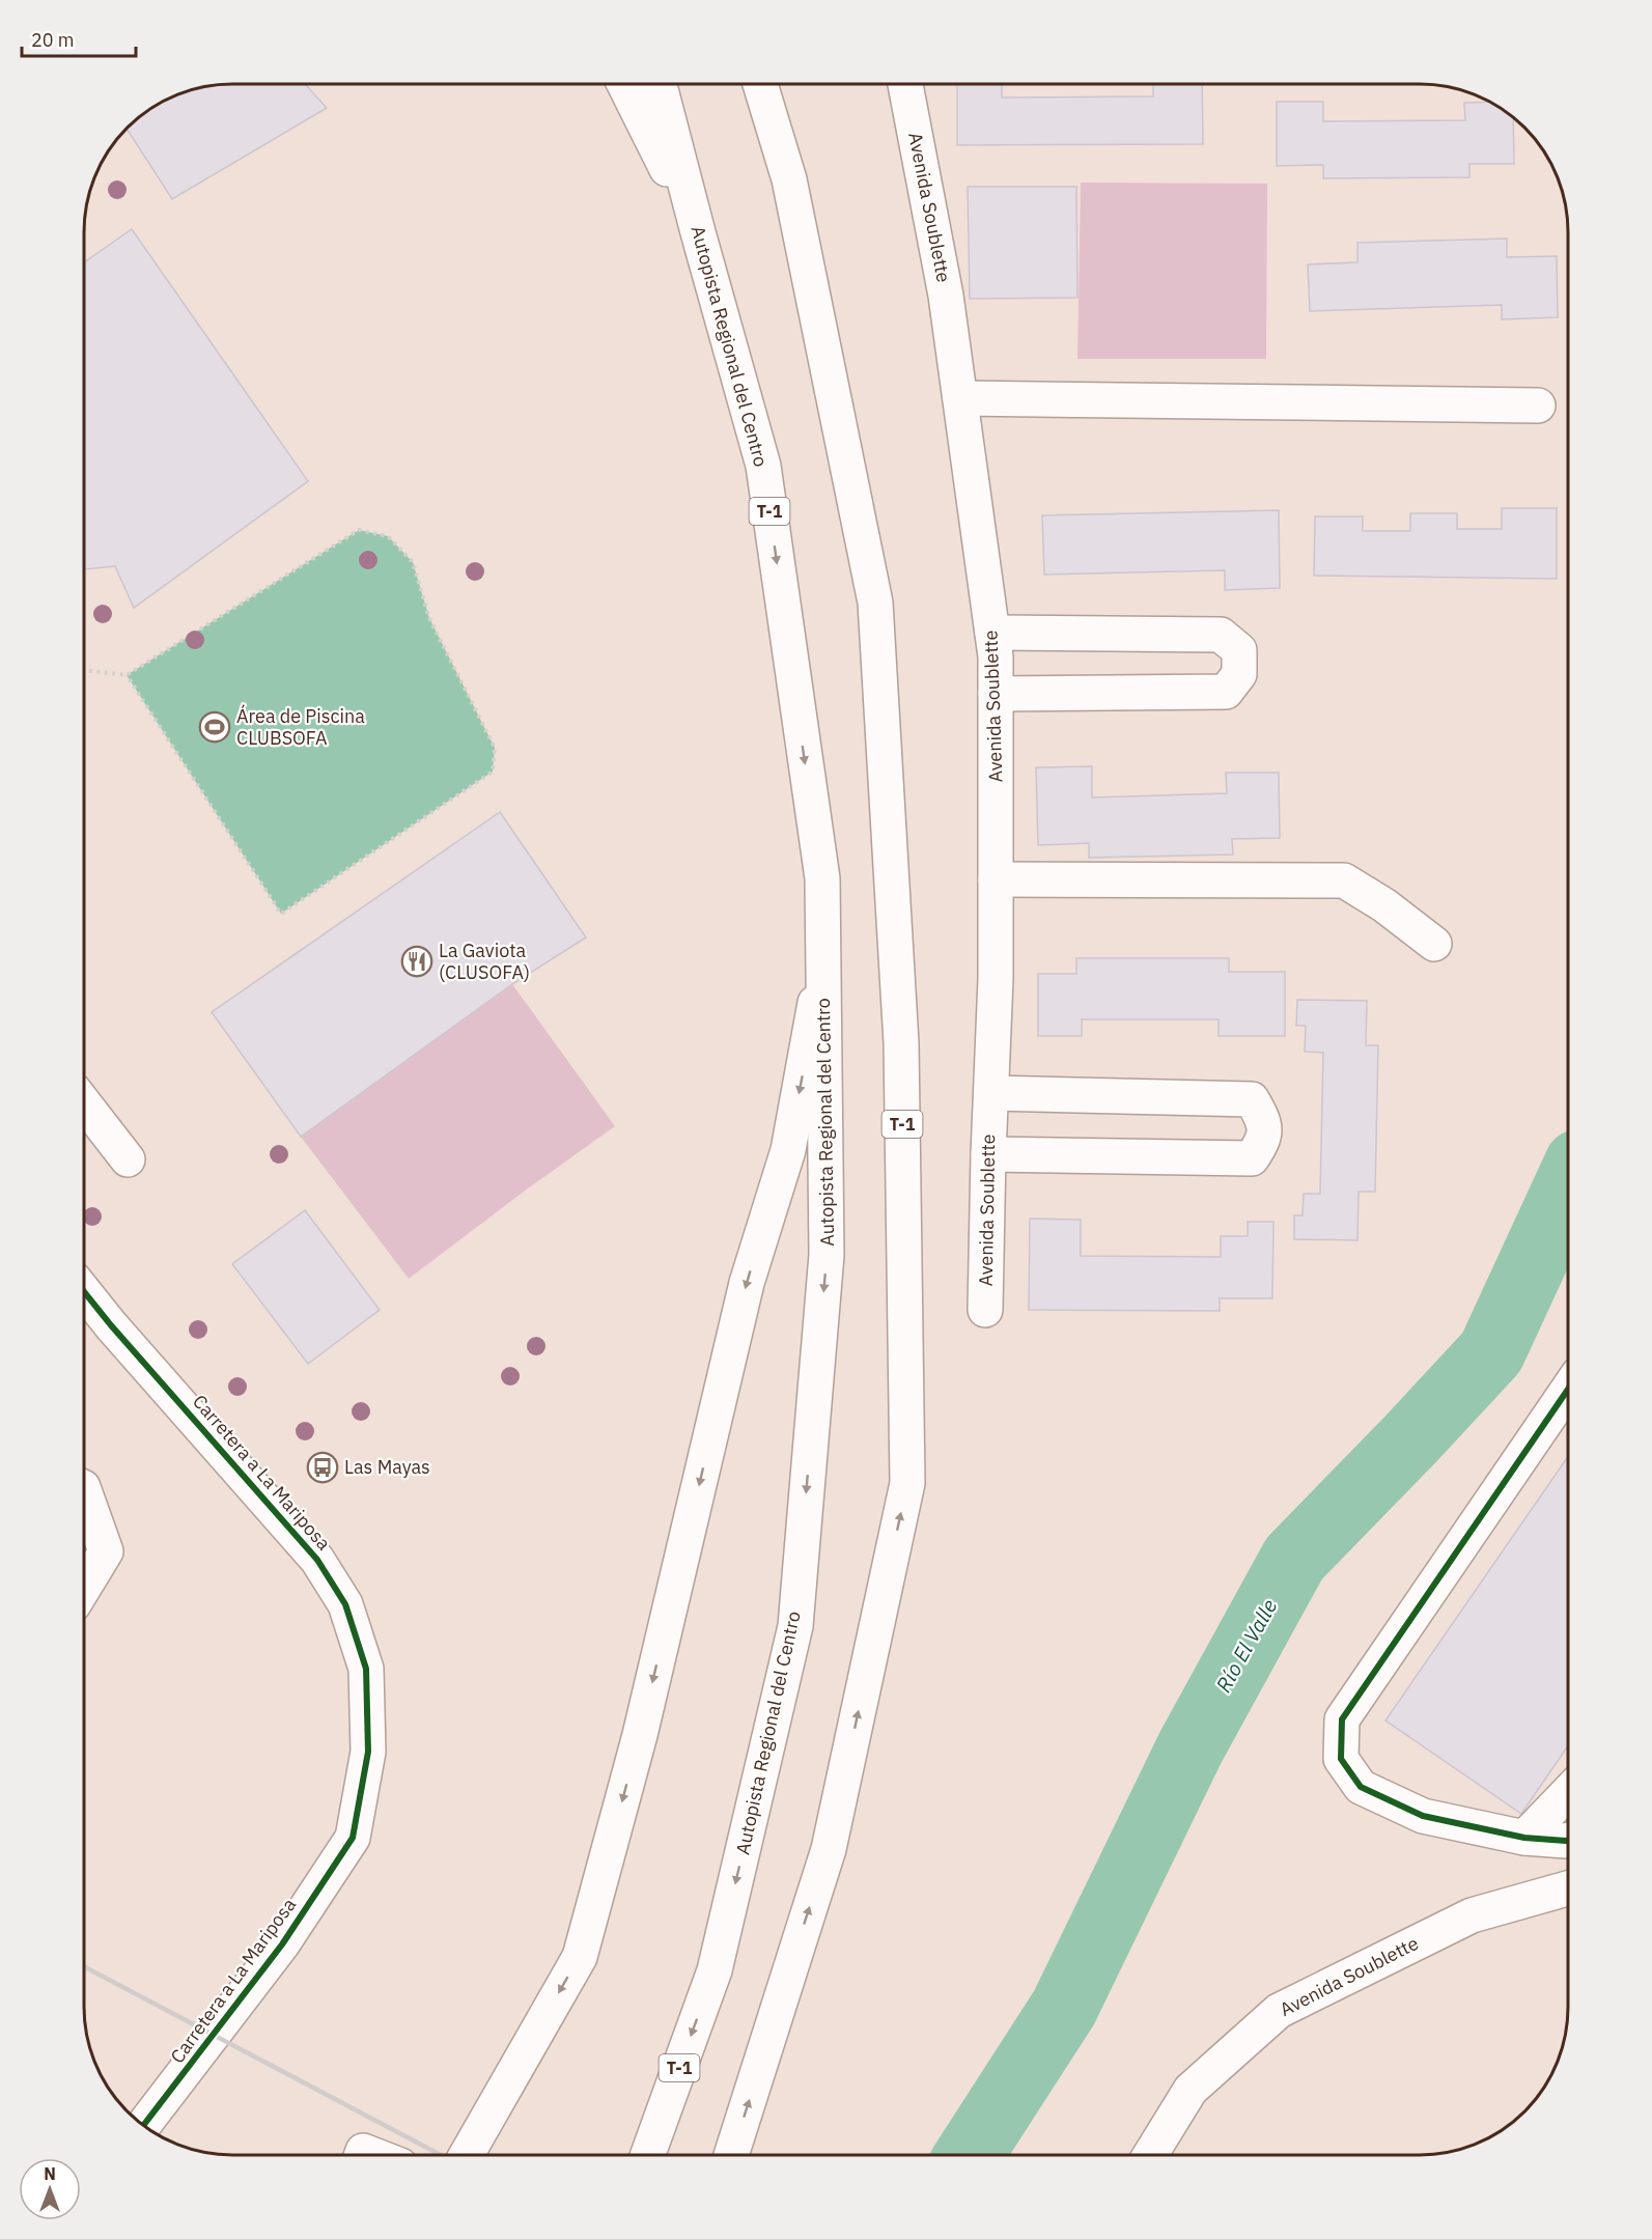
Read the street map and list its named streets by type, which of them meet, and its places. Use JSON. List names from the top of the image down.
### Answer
{
  "streets": {
    "main road": [
      "Avenida Soublette",
      "Autopista Regional del Centro",
      "T-1",
      "Carretera a La Mariposa"
    ]
  },
  "water": ["Río El Valle"],
  "places": {
    "sports": ["Área de Piscina CLUBSOFA"],
    "restaurant": ["La Gaviota (CLUSOFA)"],
    "bus stop": ["Las Mayas"]
  },
  "scale_bar": "20 m",
  "north": "top"
}
